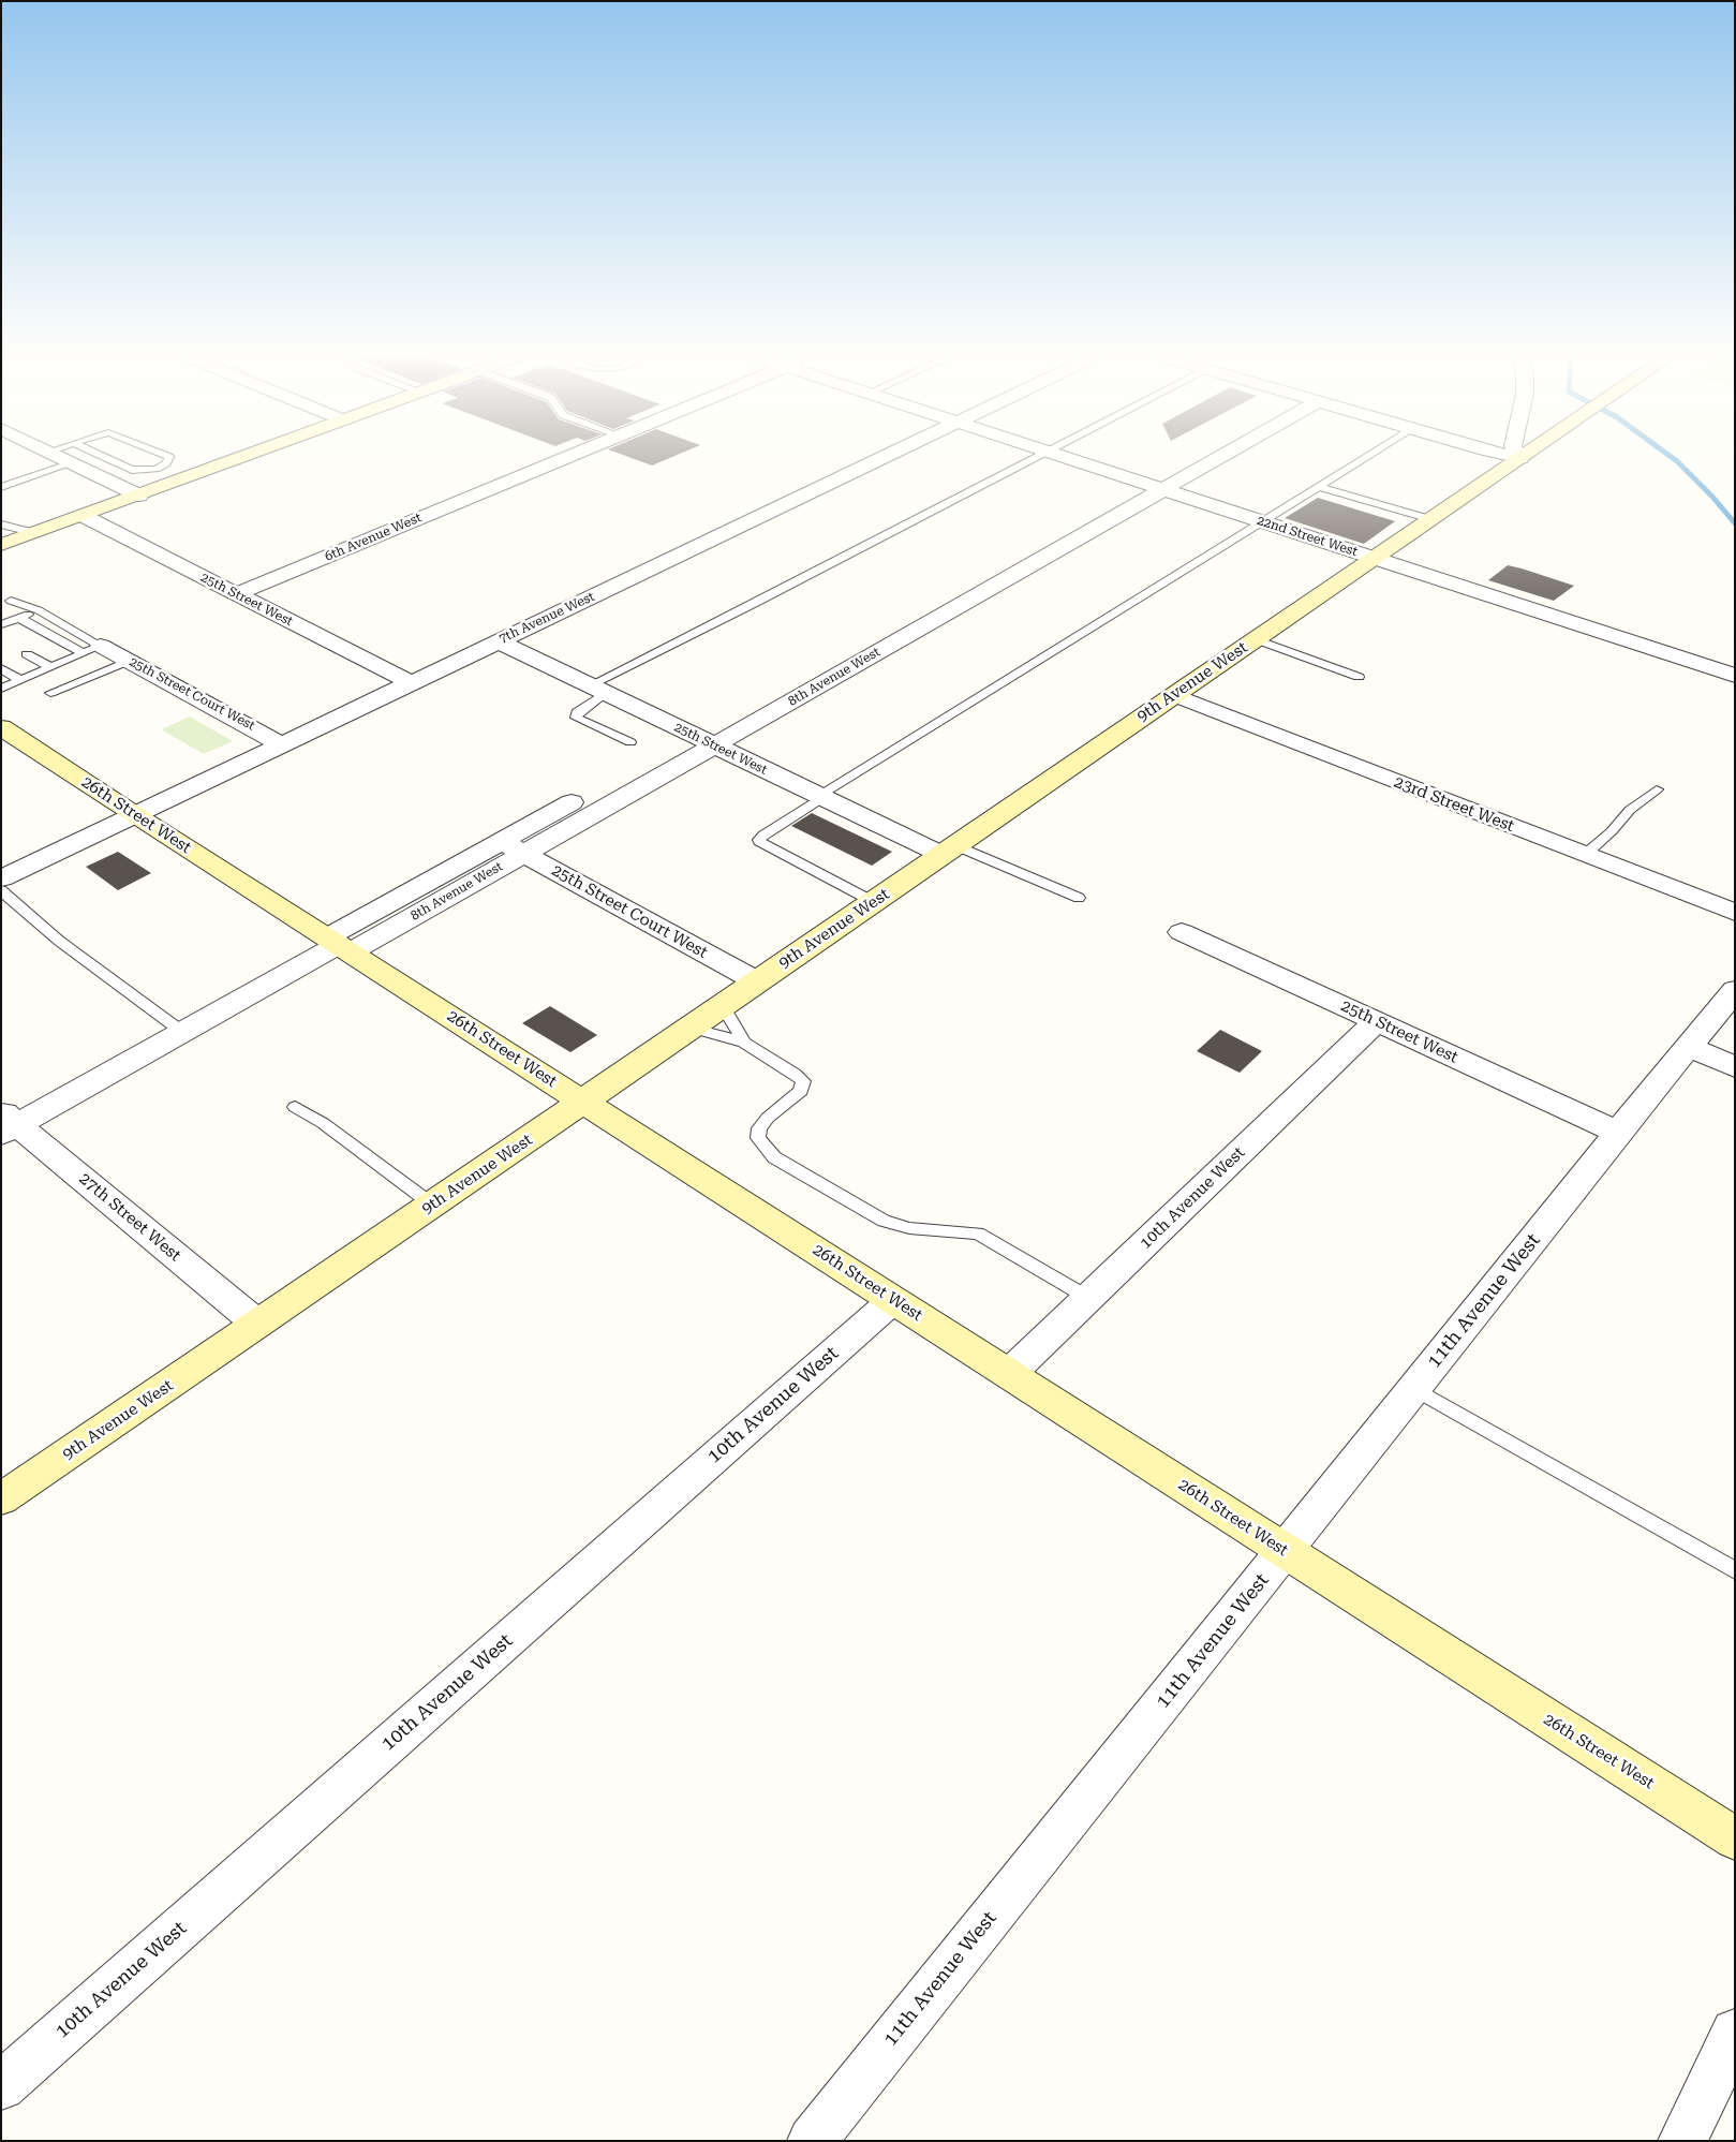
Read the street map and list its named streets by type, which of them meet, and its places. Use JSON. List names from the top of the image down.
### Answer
{
  "streets": {
    "street": [
      "22nd Street West",
      "6th Avenue West",
      "25th Street West",
      "7th Avenue West",
      "8th Avenue West",
      "9th Avenue West",
      "25th Street Court West",
      "23rd Street West",
      "26th Street West",
      "10th Avenue West",
      "27th Street West",
      "11th Avenue West"
    ]
  },
  "crossings": [
    ["22nd Street West", "8th Avenue West"],
    ["22nd Street West", "9th Avenue West"],
    ["6th Avenue West", "25th Street West"],
    ["25th Street West", "7th Avenue West"],
    ["25th Street West", "8th Avenue West"],
    ["25th Street West", "9th Avenue West"],
    ["25th Street West", "10th Avenue West"],
    ["25th Street West", "11th Avenue West"],
    ["7th Avenue West", "25th Street Court West"],
    ["7th Avenue West", "26th Street West"],
    ["8th Avenue West", "25th Street Court West"],
    ["8th Avenue West", "26th Street West"],
    ["8th Avenue West", "27th Street West"],
    ["9th Avenue West", "25th Street Court West"],
    ["9th Avenue West", "23rd Street West"],
    ["9th Avenue West", "26th Street West"],
    ["9th Avenue West", "27th Street West"],
    ["26th Street West", "10th Avenue West"],
    ["26th Street West", "11th Avenue West"]
  ]
}
